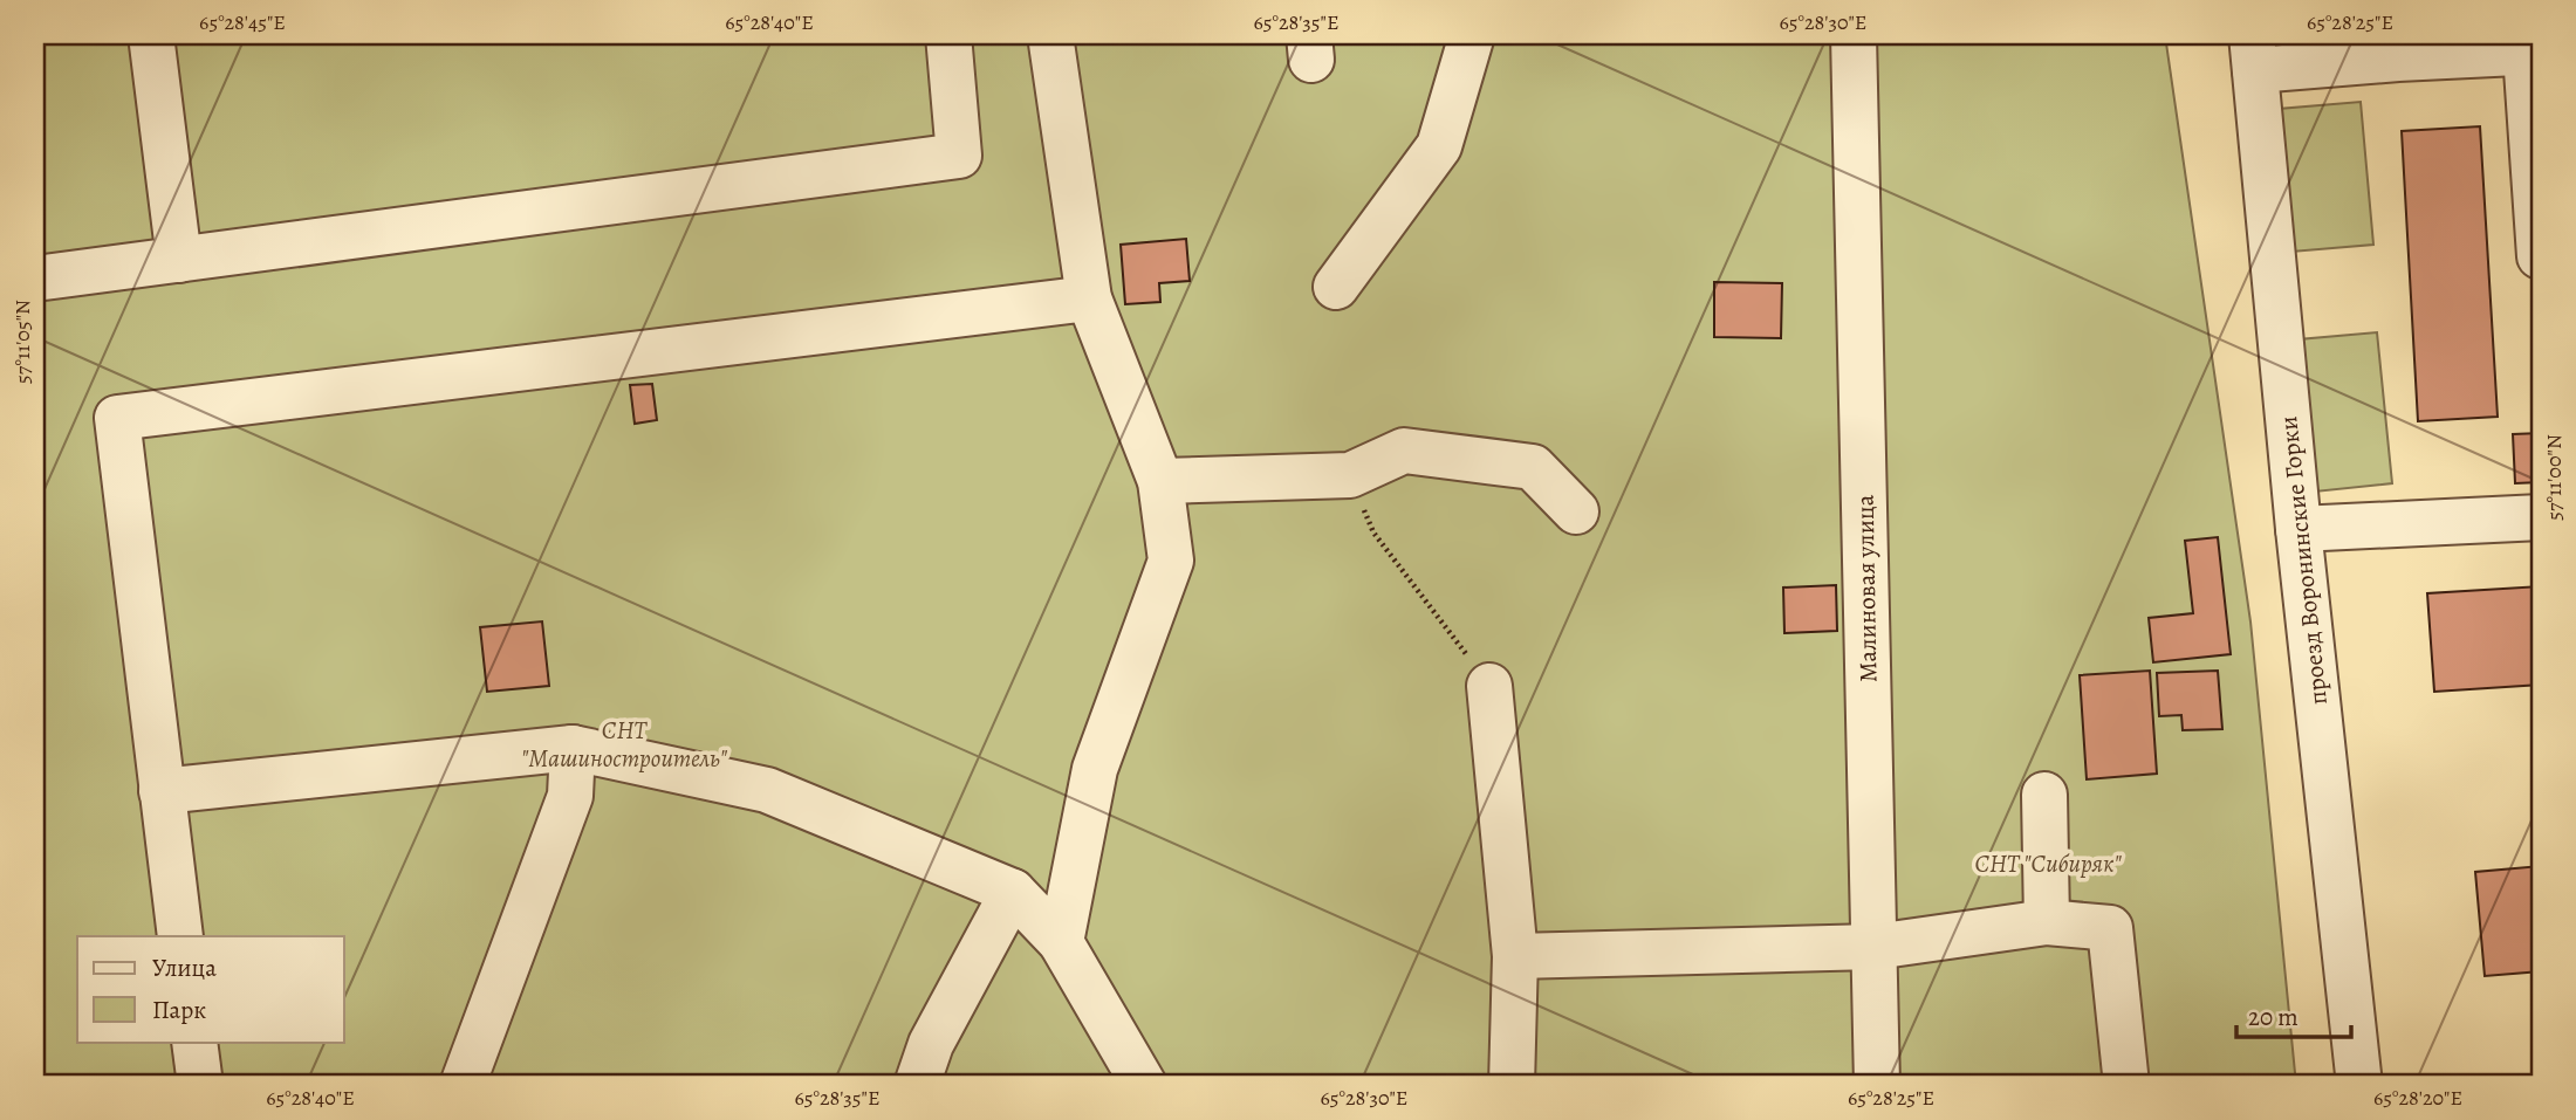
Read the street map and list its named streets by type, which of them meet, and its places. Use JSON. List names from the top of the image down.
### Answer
{
  "streets": {
    "street": ["проезд Воронинские Горки", "Малиновая улица"]
  },
  "parks": ["СНТ \"Машиностроитель\"", "СНТ \"Сибиряк\""],
  "legend": ["Улица", "Парк"],
  "scale_bar": "20 m",
  "coordinates": [
    "65°28'45\"E",
    "65°28'40\"E",
    "65°28'35\"E",
    "65°28'30\"E",
    "65°28'25\"E",
    "57°11'05\"N",
    "57°11'00\"N",
    "65°28'20\"E"
  ]
}
